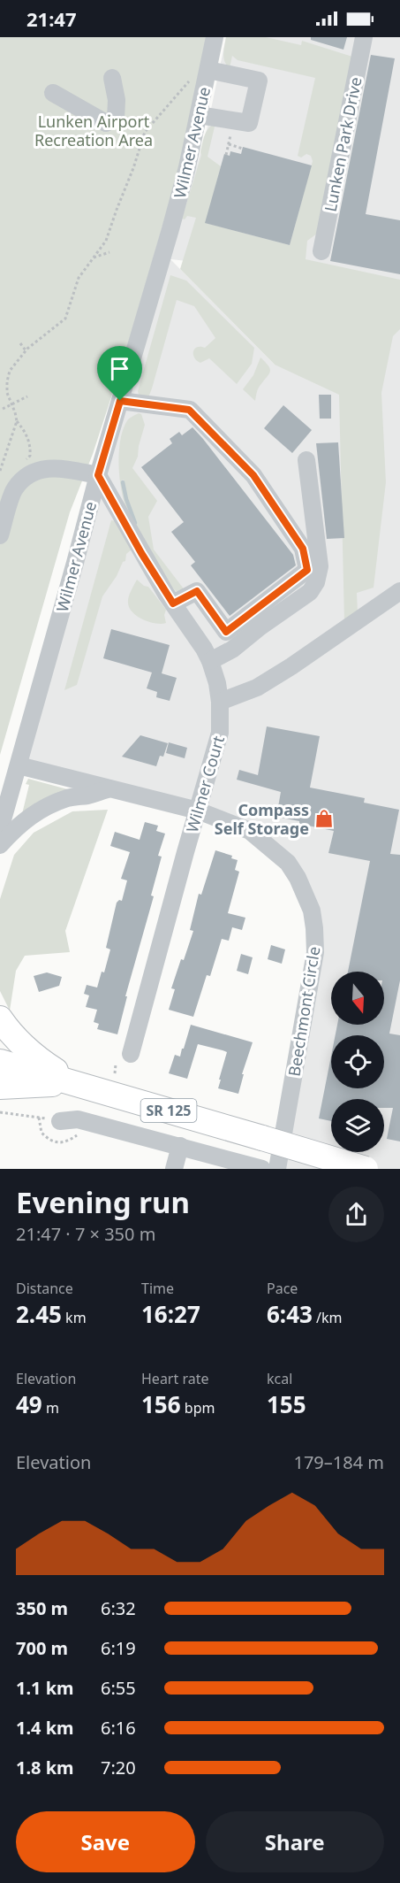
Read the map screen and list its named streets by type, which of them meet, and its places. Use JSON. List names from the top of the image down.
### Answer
{
  "streets": {
    "highway": ["SR 125"],
    "street": [
      "Wilmer Avenue",
      "Lunken Park Drive",
      "Wilmer Court",
      "Beechmont Circle"
    ]
  },
  "crossings": [
    ["Wilmer Avenue", "Wilmer Court"],
    ["Wilmer Avenue", "Beechmont Circle"],
    ["Wilmer Court", "Beechmont Circle"]
  ],
  "parks": ["Lunken Airport Recreation Area"],
  "places": {
    "shop": ["Compass Self Storage"]
  },
  "north": "bottom",
  "page": {
    "status": "21:47",
    "heading": ["Evening run", "21:47 · 7 × 350 m"],
    "stats": [
      ["Distance", "2.45 km"],
      ["Time", "16:27"],
      ["Pace", "6:43 /km"],
      ["Elevation", "49 m"],
      ["Heart rate", "156 bpm"],
      ["kcal", "155"]
    ],
    "chart": ["Elevation", "179–184 m"],
    "list": [
      {
        "name": "350 m",
        "note": "6:32"
      },
      {
        "name": "700 m",
        "note": "6:19"
      },
      {
        "name": "1.1 km",
        "note": "6:55"
      },
      {
        "name": "1.4 km",
        "note": "6:16"
      },
      {
        "name": "1.8 km",
        "note": "7:20"
      }
    ],
    "buttons": ["Save", "Share"]
  }
}
